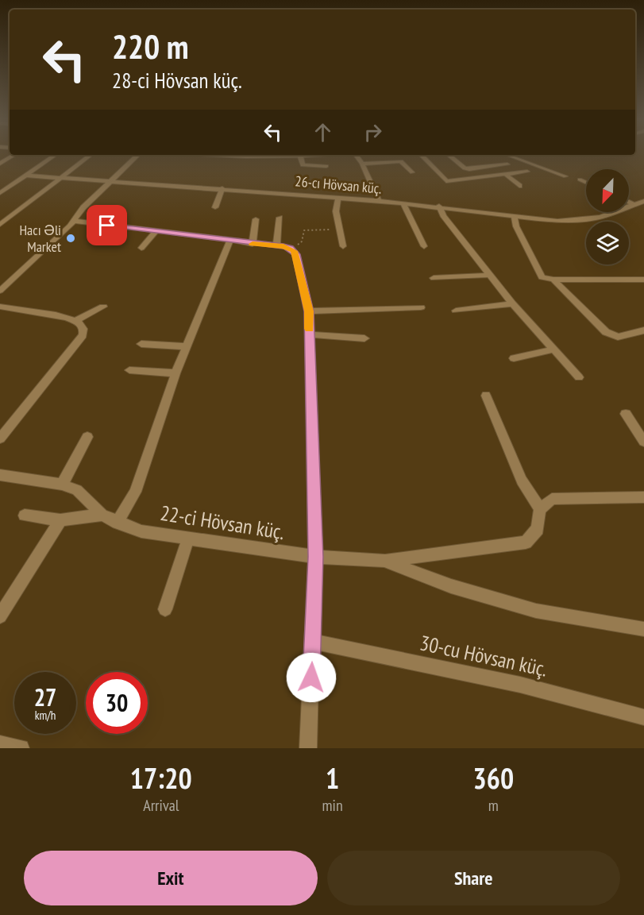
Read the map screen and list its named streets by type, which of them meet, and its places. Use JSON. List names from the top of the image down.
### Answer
{
  "streets": {
    "street": ["26-cı Hövsan küç.", "22-ci Hövsan küç.", "30-cu Hövsan küç."]
  },
  "places": ["Hacı Əli Market"],
  "north": "bottom left",
  "page": {
    "turn": ["220 m", "28-ci Hövsan küç."],
    "speed": "27 km/h",
    "limit": "30",
    "eta": [
      "17:20",
      "Arrival",
      "1",
      "min",
      "360",
      "m"
    ],
    "buttons": ["Exit", "Share"]
  }
}
